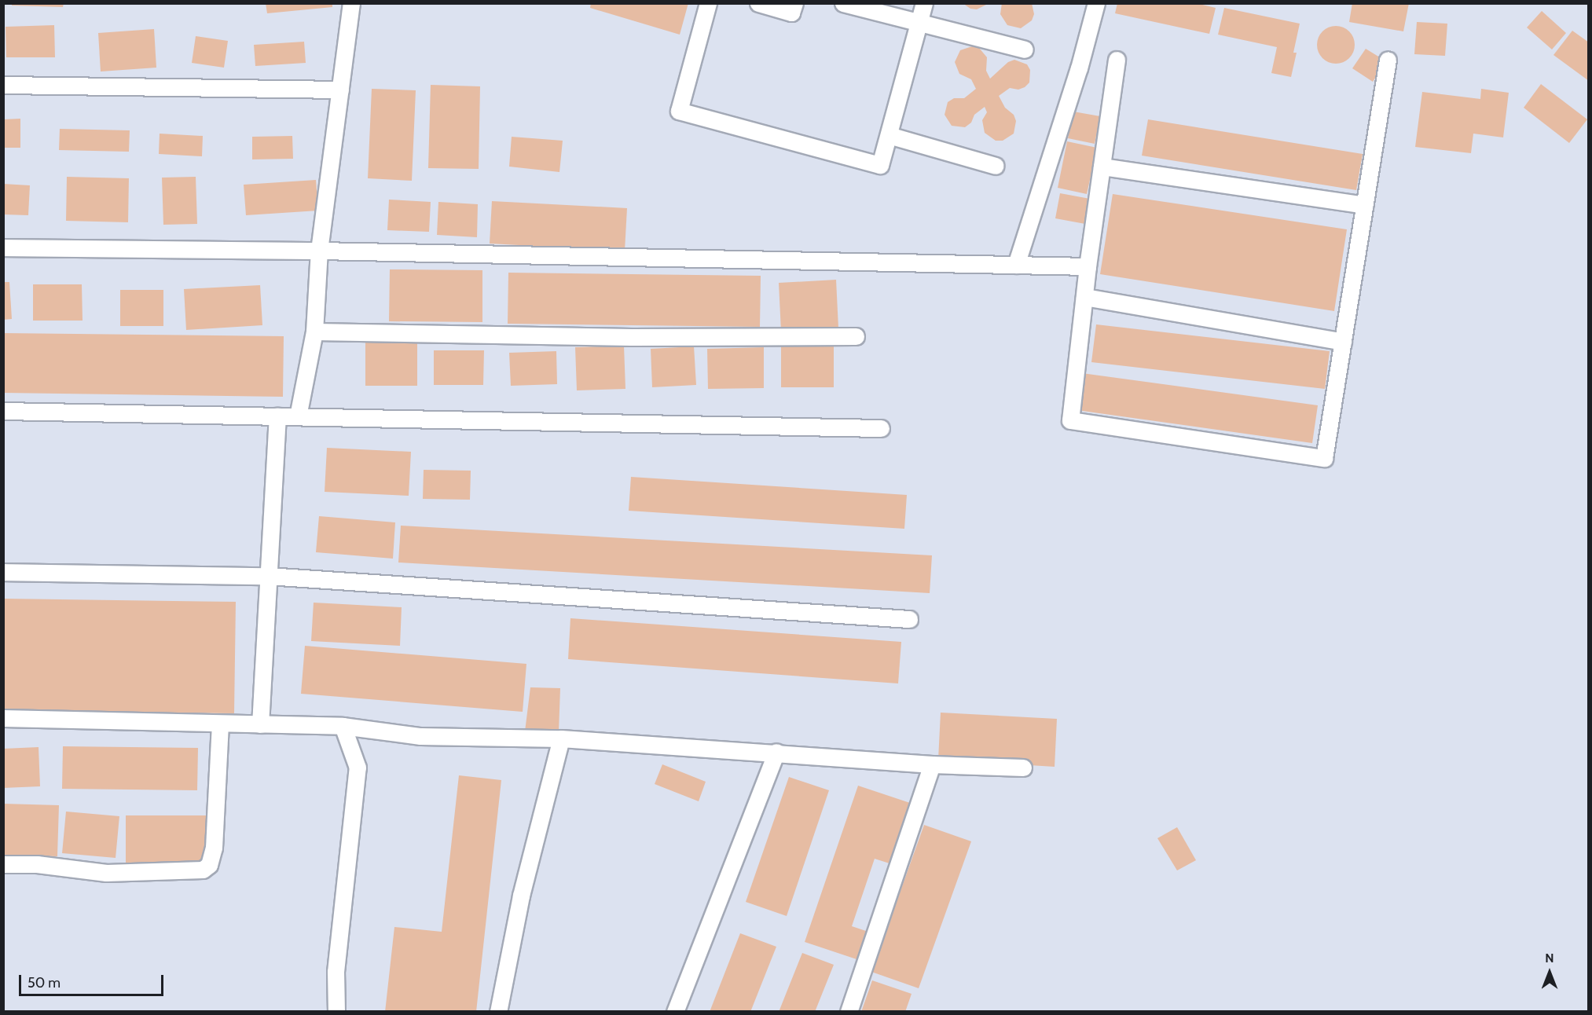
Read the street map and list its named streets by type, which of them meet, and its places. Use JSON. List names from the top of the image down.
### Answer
{
  "scale_bar": "50 m",
  "north": "top"
}
